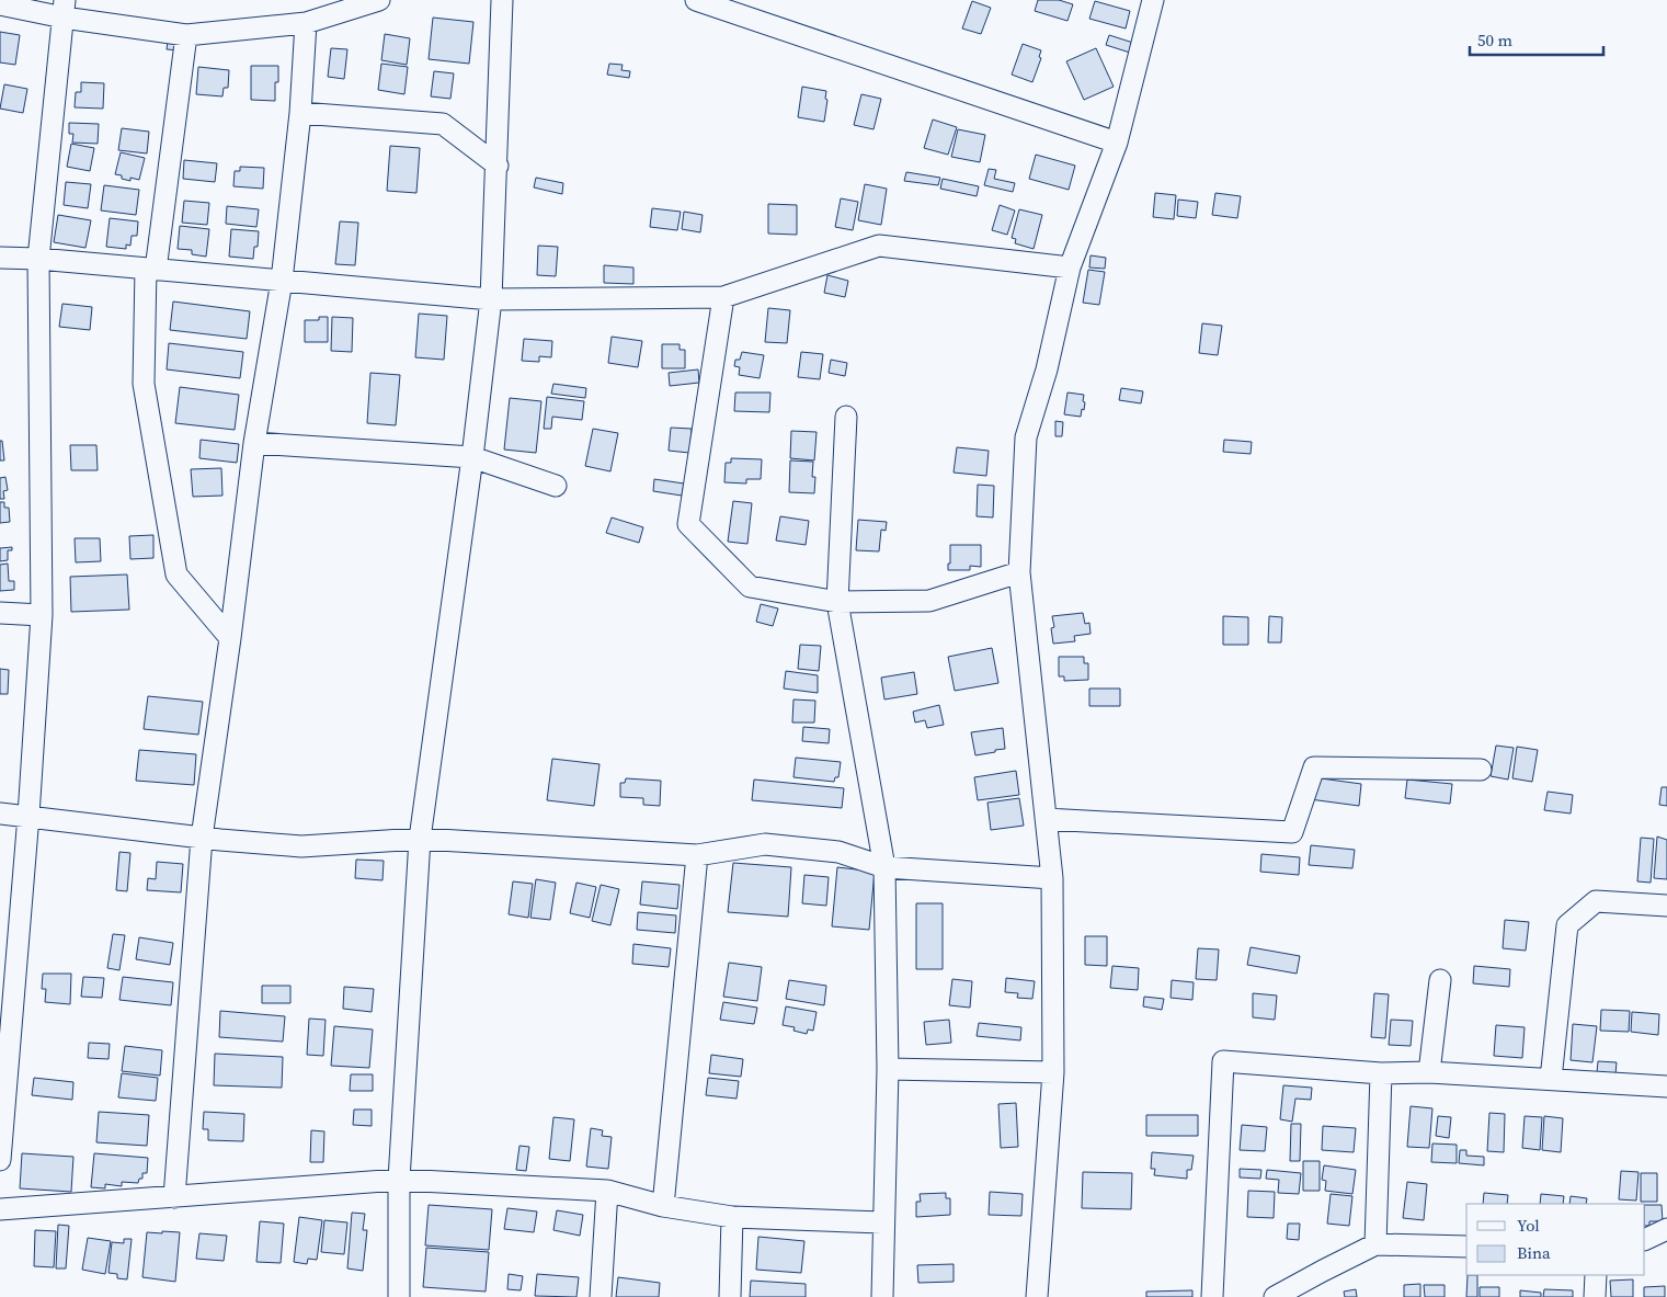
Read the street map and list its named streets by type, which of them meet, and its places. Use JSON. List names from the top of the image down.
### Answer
{
  "legend": ["Yol", "Bina"],
  "scale_bar": "50 m"
}
